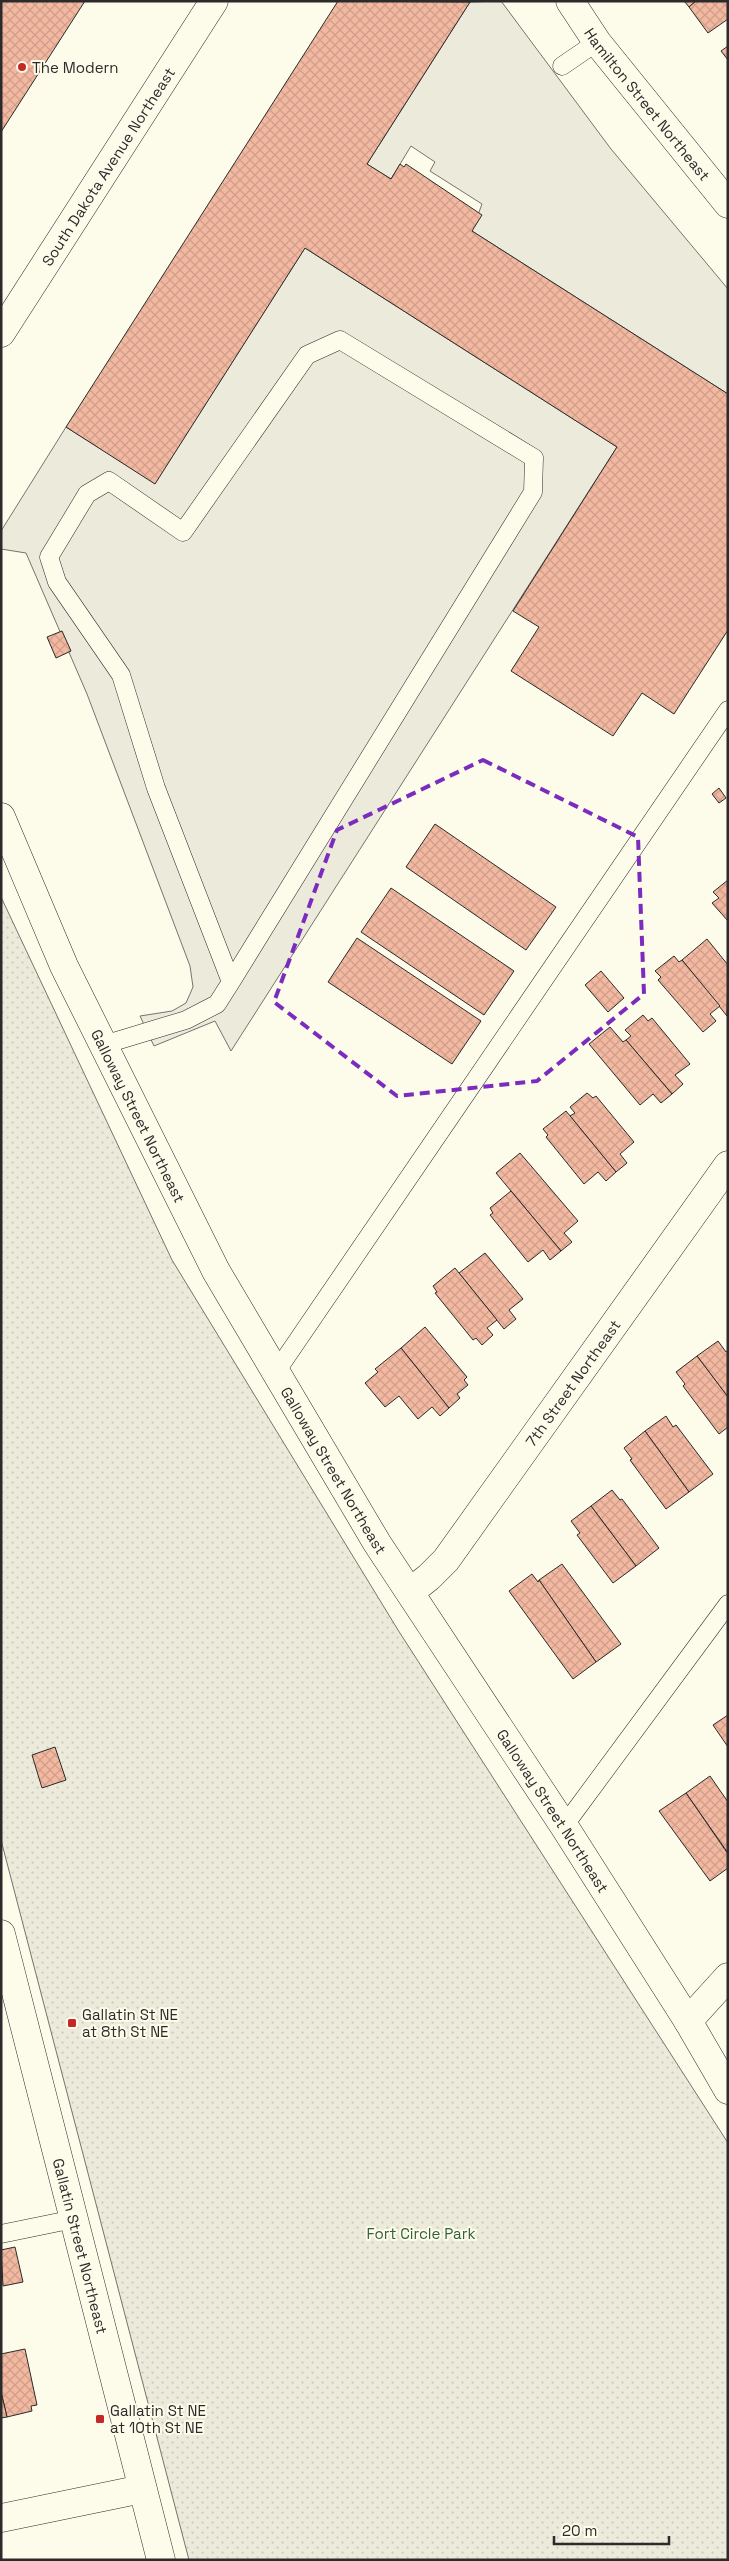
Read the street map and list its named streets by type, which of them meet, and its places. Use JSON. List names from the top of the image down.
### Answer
{
  "streets": {
    "street": [
      "Hamilton Street Northeast",
      "South Dakota Avenue Northeast",
      "Galloway Street Northeast",
      "7th Street Northeast",
      "Gallatin Street Northeast"
    ]
  },
  "crossings": [
    ["Galloway Street Northeast", "7th Street Northeast"]
  ],
  "parks": ["Fort Circle Park"],
  "places": {
    "other": ["The Modern"],
    "transit": ["Gallatin St NE at 8th St NE", "Gallatin St NE at 10th St NE"]
  },
  "scale_bar": "20 m"
}
